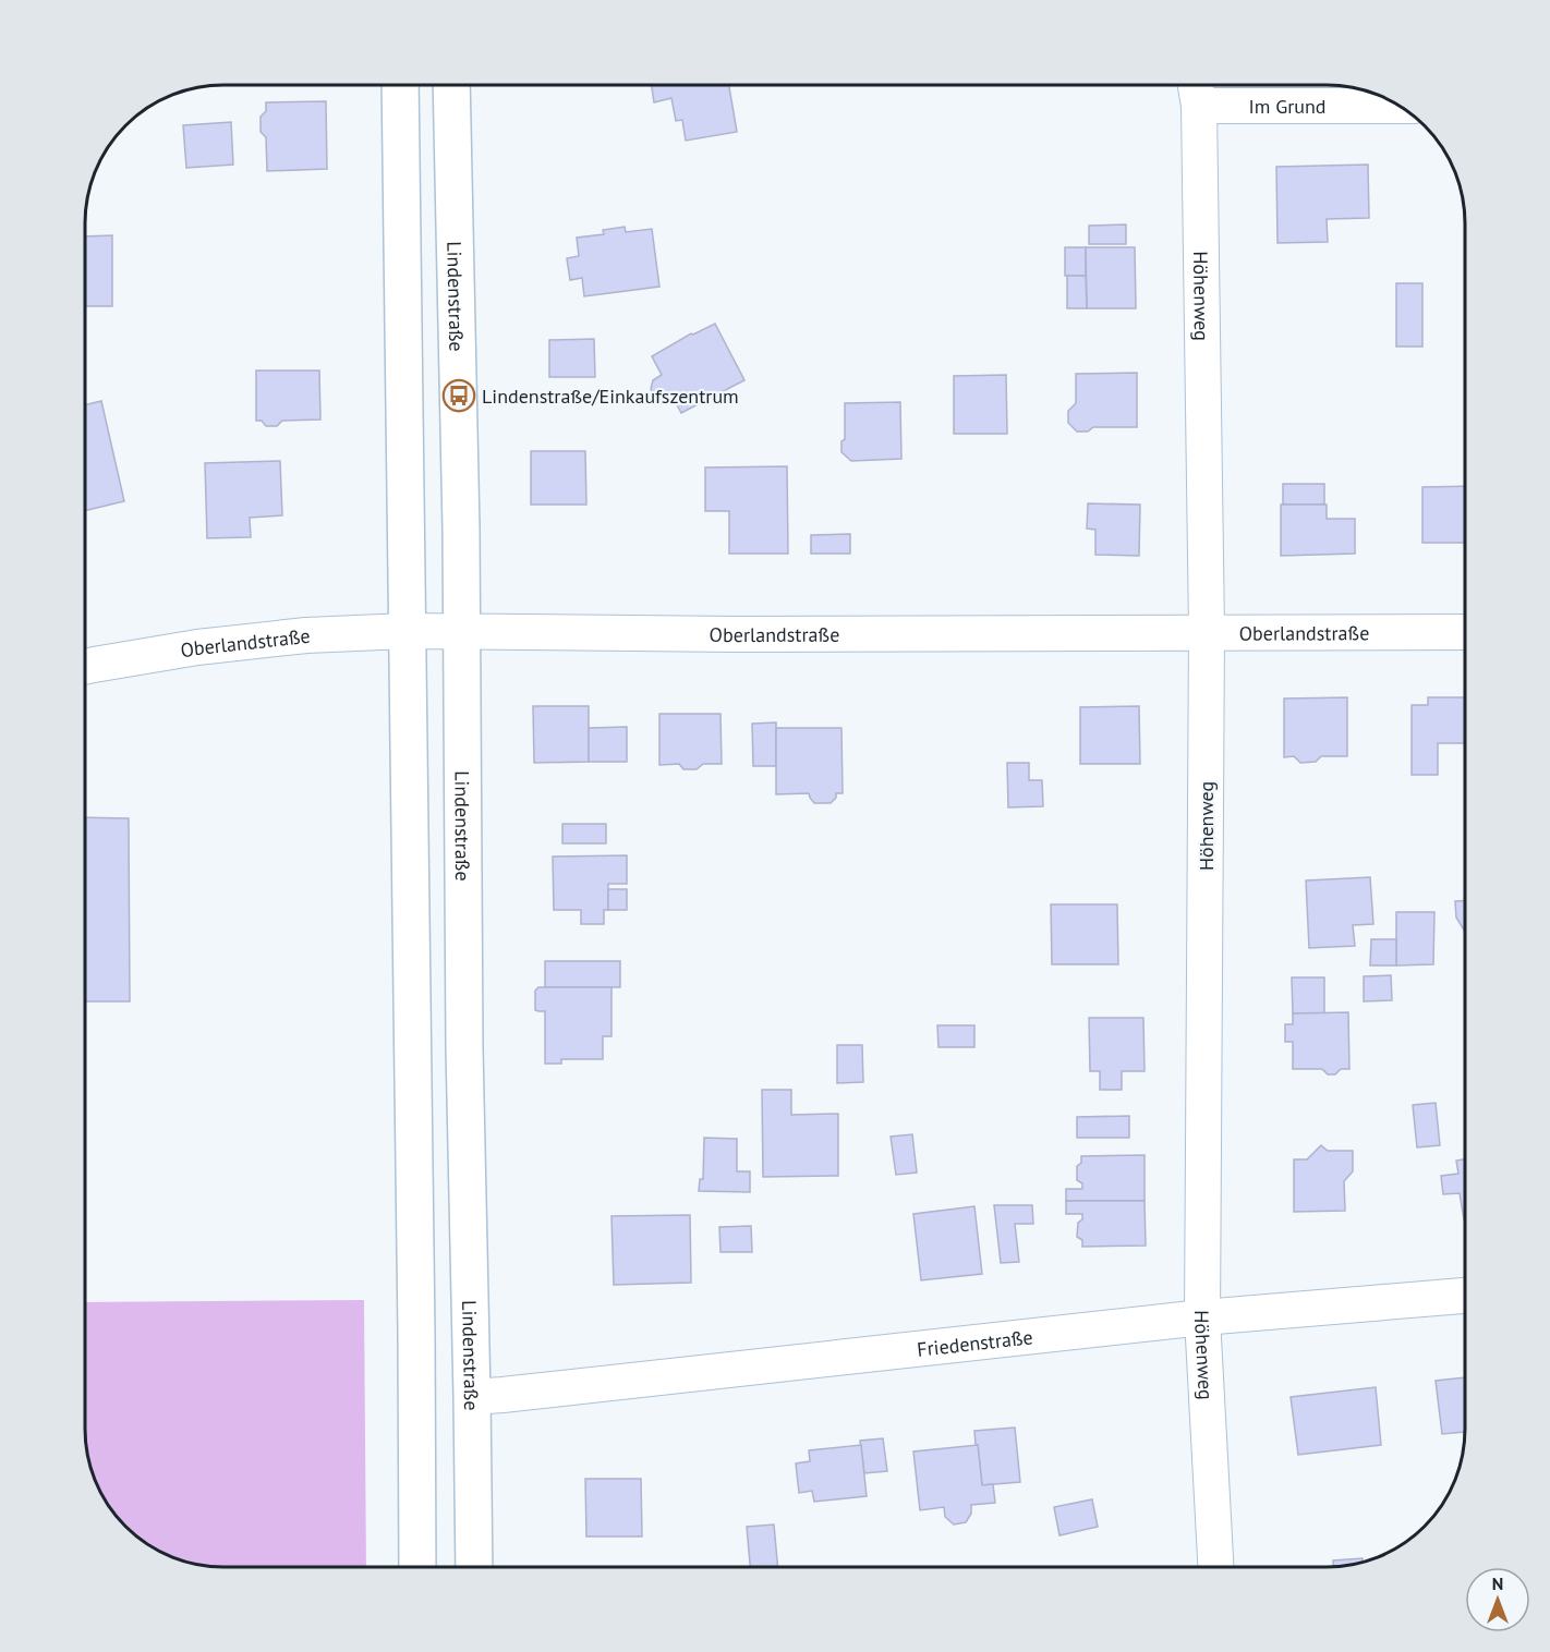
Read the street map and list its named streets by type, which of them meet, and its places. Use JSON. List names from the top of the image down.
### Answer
{
  "streets": {
    "street": [
      "Im Grund",
      "Lindenstraße",
      "Höhenweg",
      "Oberlandstraße",
      "Friedenstraße"
    ]
  },
  "crossings": [
    ["Im Grund", "Höhenweg"],
    ["Lindenstraße", "Oberlandstraße"],
    ["Lindenstraße", "Friedenstraße"],
    ["Höhenweg", "Oberlandstraße"],
    ["Höhenweg", "Friedenstraße"]
  ],
  "places": {
    "bus stop": ["Lindenstraße/Einkaufszentrum"]
  },
  "north": "top"
}
